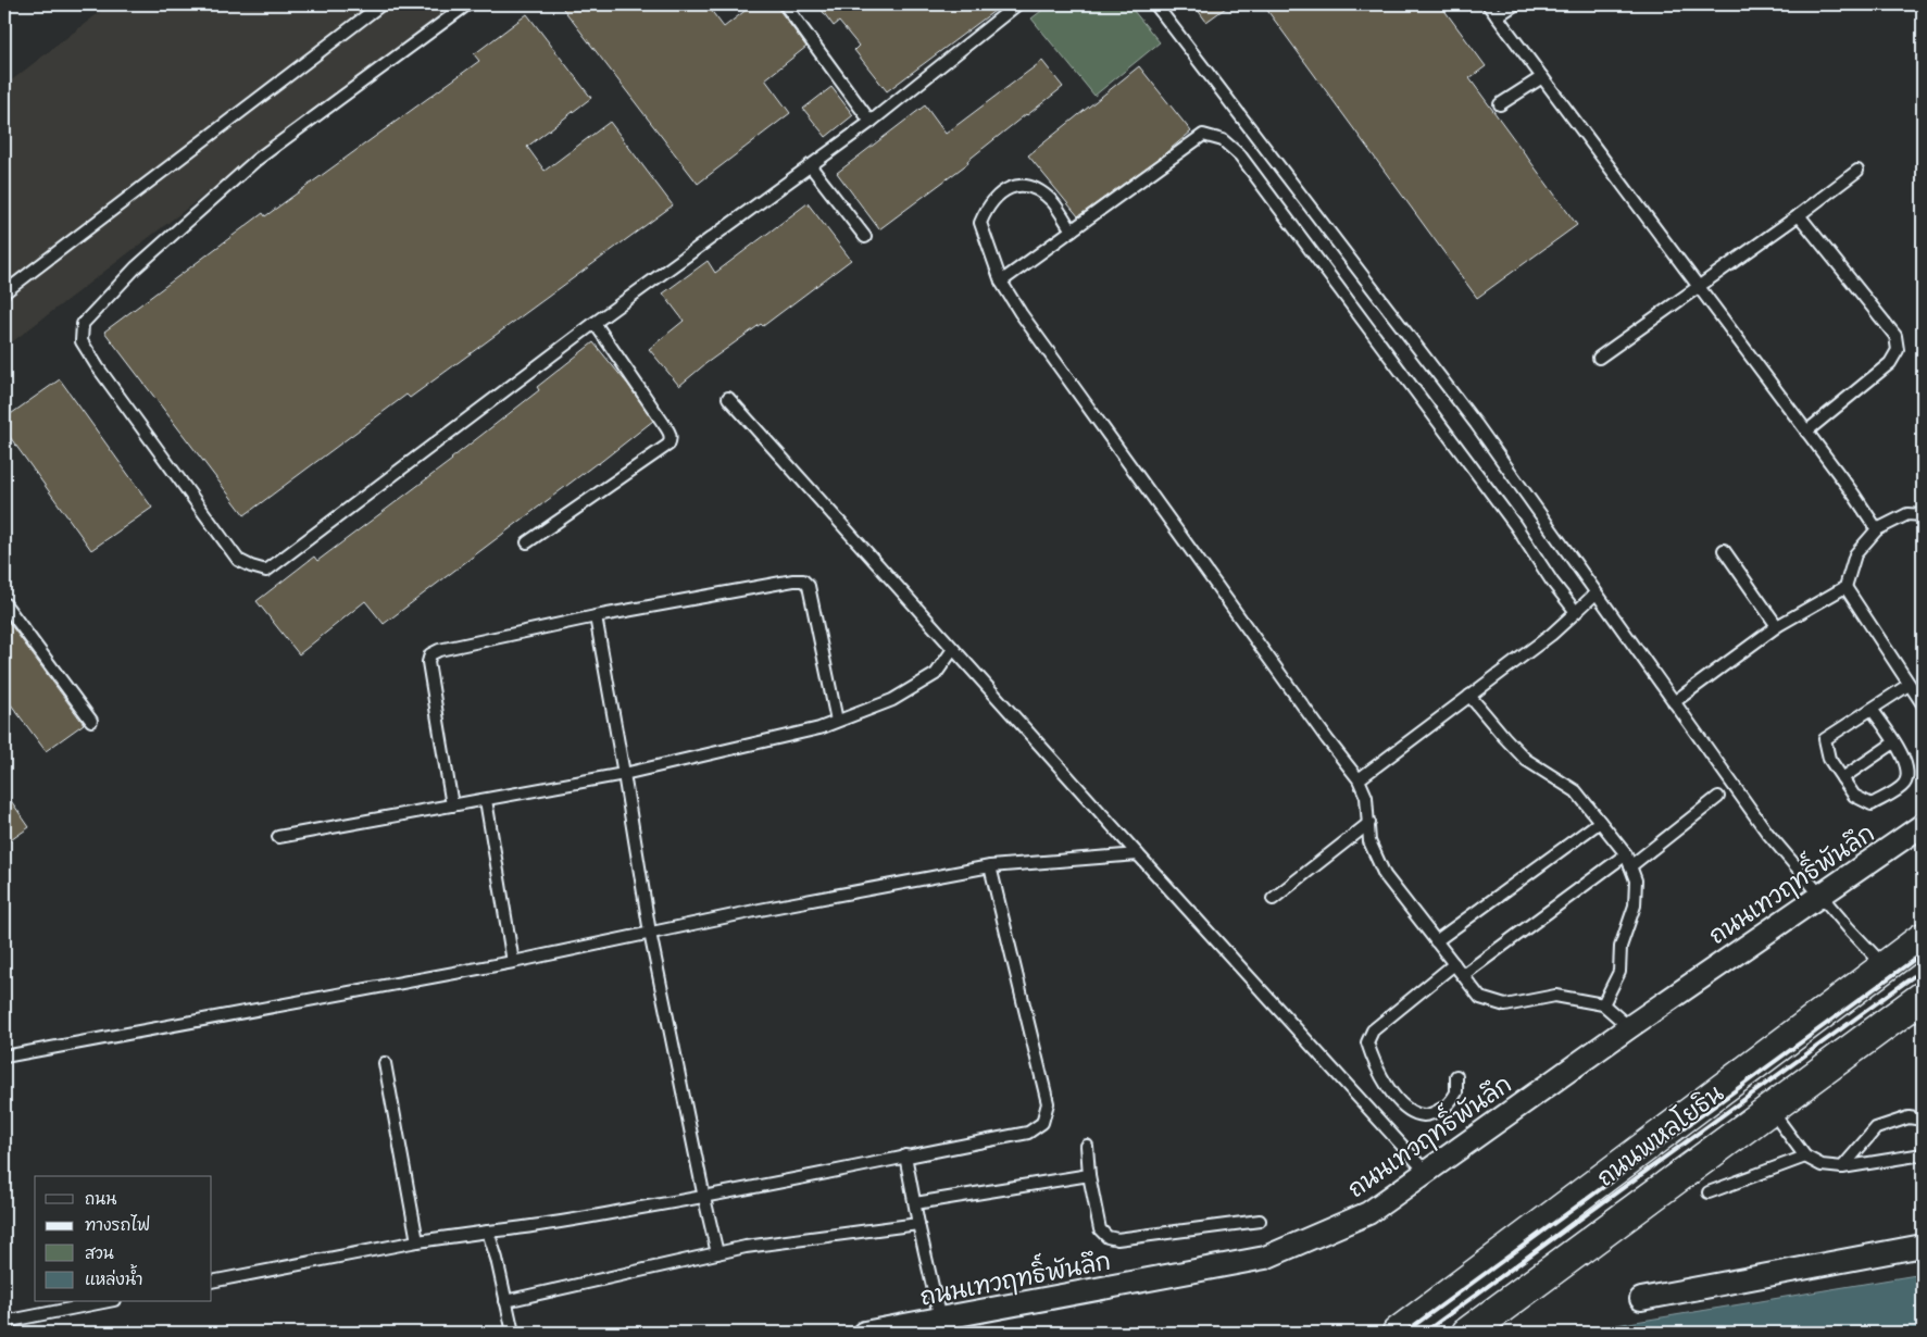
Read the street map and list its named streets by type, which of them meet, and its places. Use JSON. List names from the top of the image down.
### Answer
{
  "streets": {
    "main road": ["ถนนพหลโยธิน"],
    "street": ["ถนนเทวฤทธิ์พันลึก"]
  },
  "legend": [
    "ถนน",
    "ทางรถไฟ",
    "สวน",
    "แหล่งน้ำ"
  ]
}
